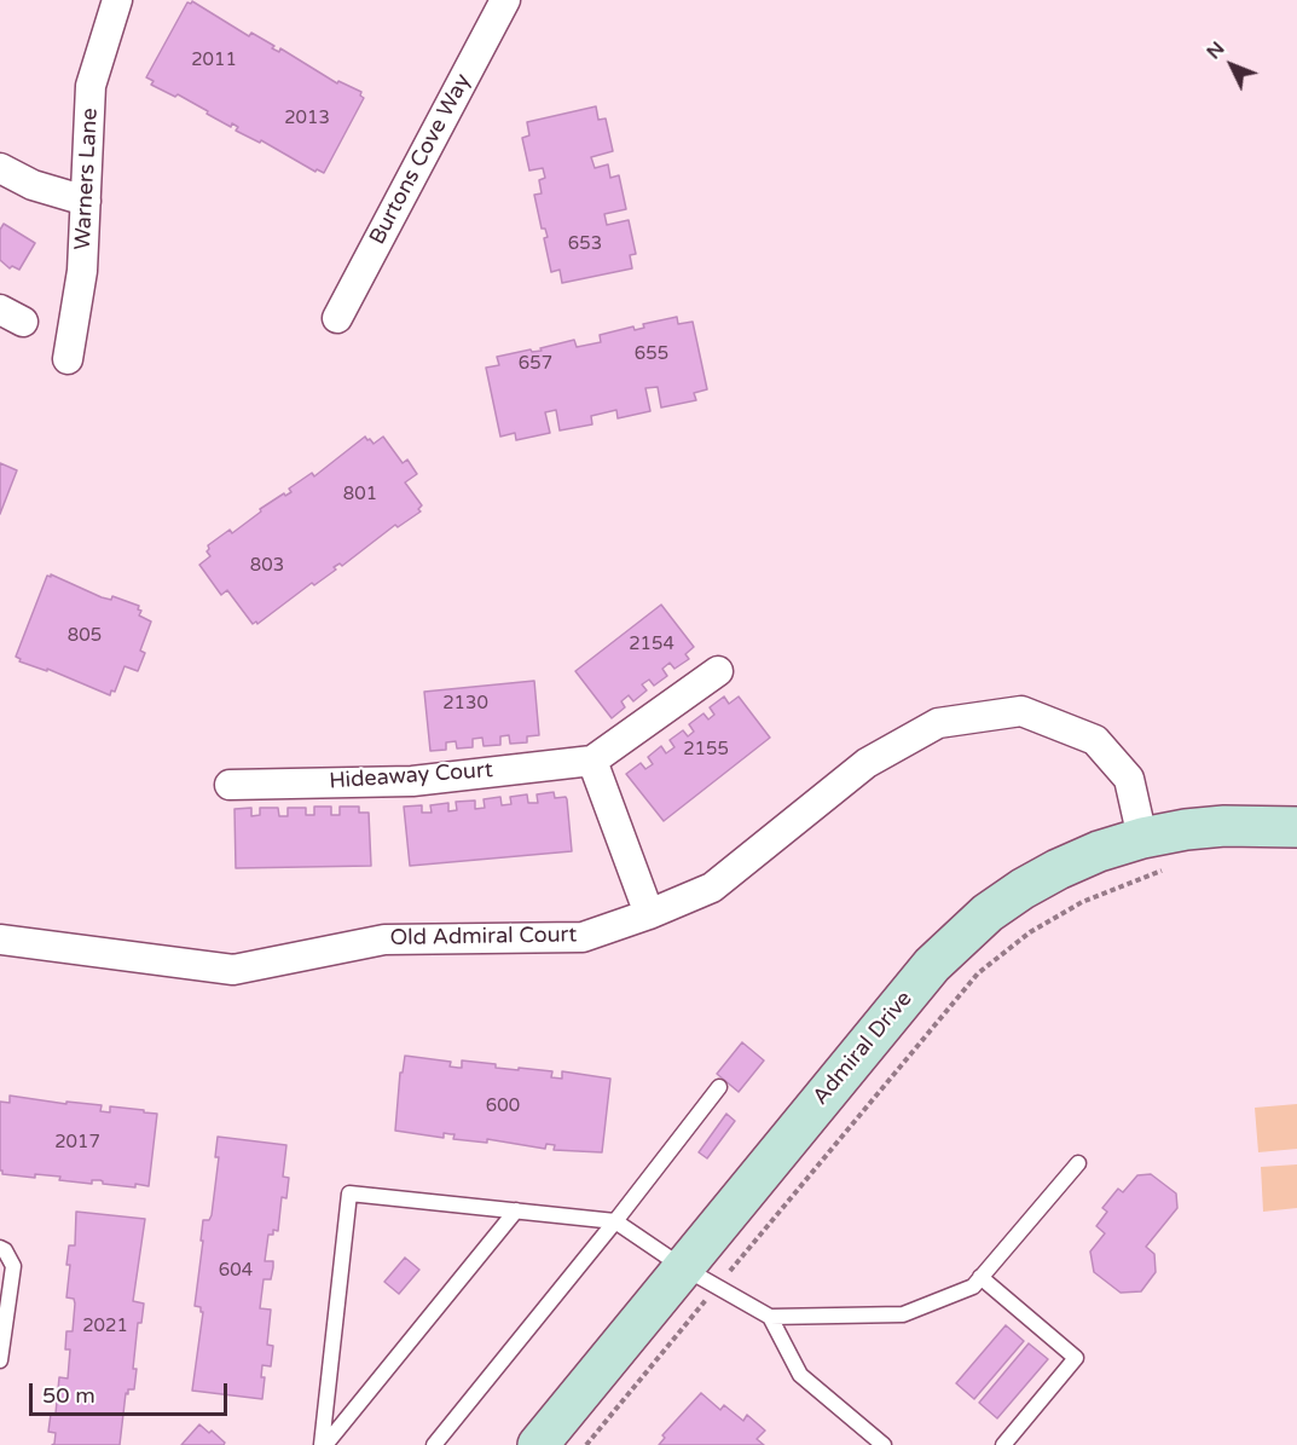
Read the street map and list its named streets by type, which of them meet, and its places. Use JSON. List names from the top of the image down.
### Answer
{
  "streets": {
    "street": [
      "Burtons Cove Way",
      "Warners Lane",
      "Hideaway Court",
      "Old Admiral Court",
      "Admiral Drive"
    ]
  },
  "crossings": [
    ["Old Admiral Court", "Admiral Drive"]
  ],
  "house_numbers": [
    "2011",
    "2013",
    "653",
    "655",
    "657",
    "801",
    "803",
    "805",
    "2154",
    "2130",
    "2155",
    "600",
    "2017",
    "604",
    "2021"
  ],
  "scale_bar": "50 m",
  "north": "top left"
}
